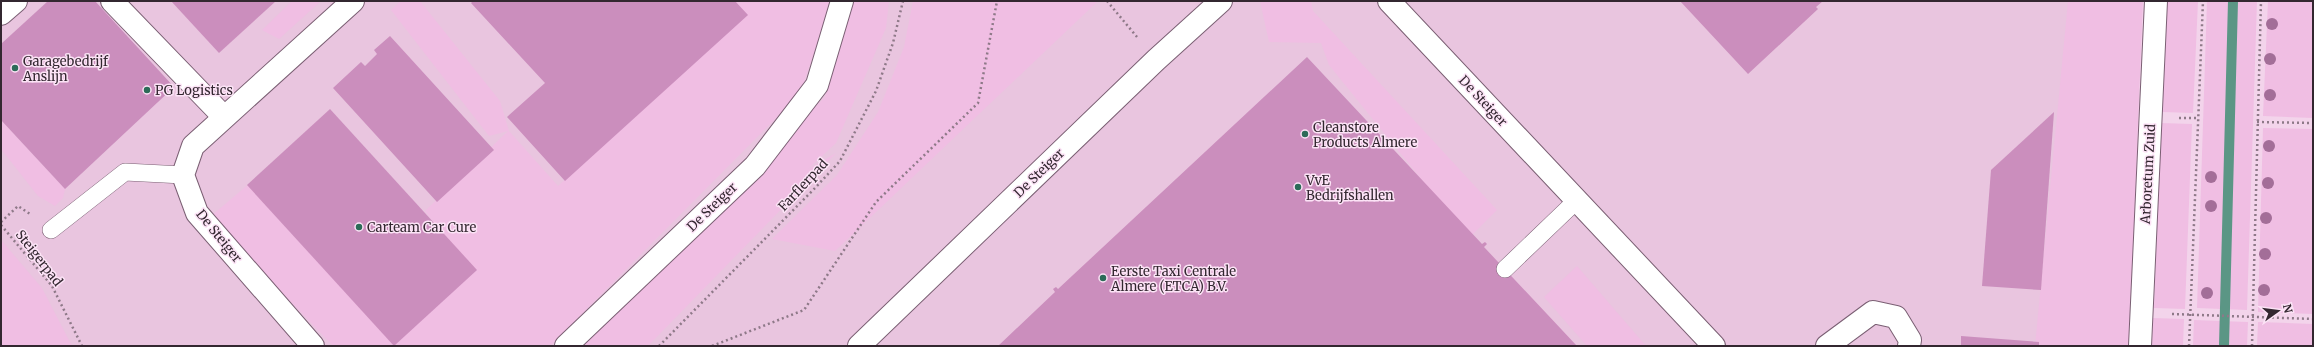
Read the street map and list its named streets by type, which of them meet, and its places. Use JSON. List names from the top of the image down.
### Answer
{
  "streets": {
    "street": ["De Steiger", "Arboretum Zuid"],
    "path": ["Farflerpad", "Steigerpad"]
  },
  "places": [
    "Garagebedrijf Anslijn",
    "PG Logistics",
    "Cleanstore Products Almere",
    "VvE Bedrijfshallen",
    "Carteam Car Cure",
    "Eerste Taxi Centrale Almere (ETCA) B.V."
  ],
  "north": "right"
}
